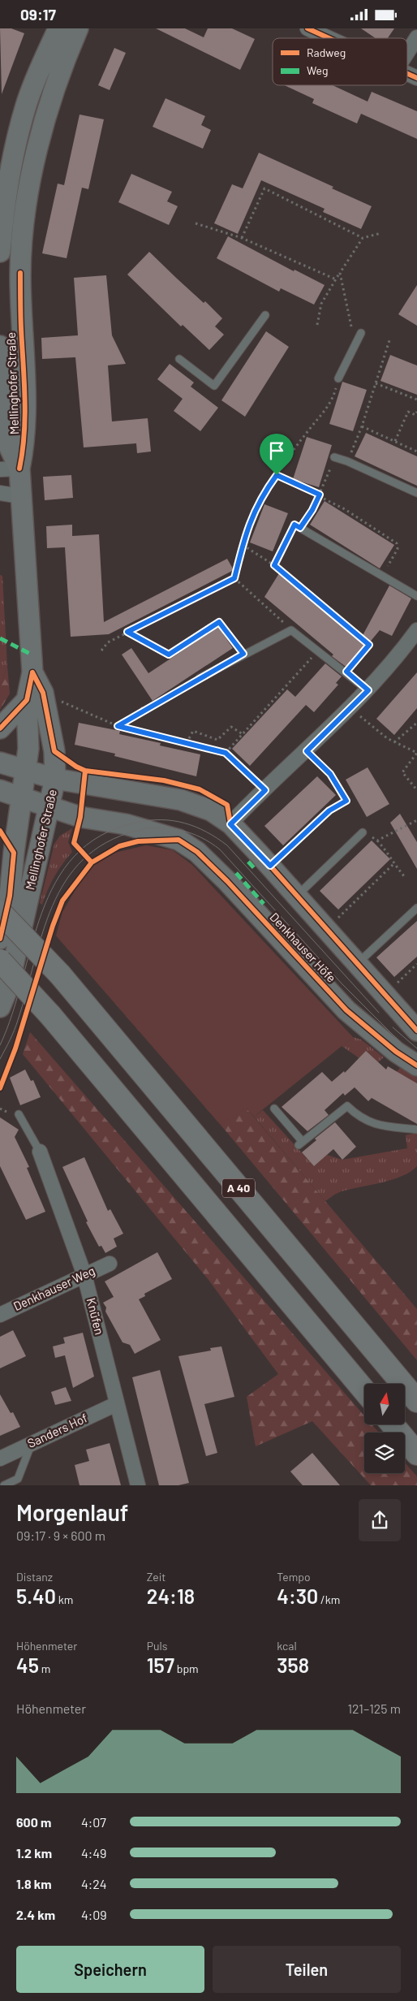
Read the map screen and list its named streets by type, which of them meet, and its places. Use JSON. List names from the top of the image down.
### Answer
{
  "streets": {
    "highway": ["A 40"],
    "main road": ["Mellinghofer Straße", "Denkhauser Höfe"],
    "street": ["Denkhauser Weg", "Knüfen", "Sanders Hof"]
  },
  "crossings": [
    ["Mellinghofer Straße", "Denkhauser Höfe"],
    ["Denkhauser Weg", "Knüfen"],
    ["Knüfen", "Sanders Hof"]
  ],
  "legend": ["Radweg", "Weg"],
  "north": "top",
  "page": {
    "status": "09:17",
    "heading": ["Morgenlauf", "09:17 · 9 × 600 m"],
    "stats": [
      ["Distanz", "5.40 km"],
      ["Zeit", "24:18"],
      ["Tempo", "4:30 /km"],
      ["Höhenmeter", "45 m"],
      ["Puls", "157 bpm"],
      ["kcal", "358"]
    ],
    "chart": ["Höhenmeter", "121–125 m"],
    "list": [
      {
        "name": "600 m",
        "note": "4:07"
      },
      {
        "name": "1.2 km",
        "note": "4:49"
      },
      {
        "name": "1.8 km",
        "note": "4:24"
      },
      {
        "name": "2.4 km",
        "note": "4:09"
      }
    ],
    "buttons": ["Speichern", "Teilen"]
  }
}
